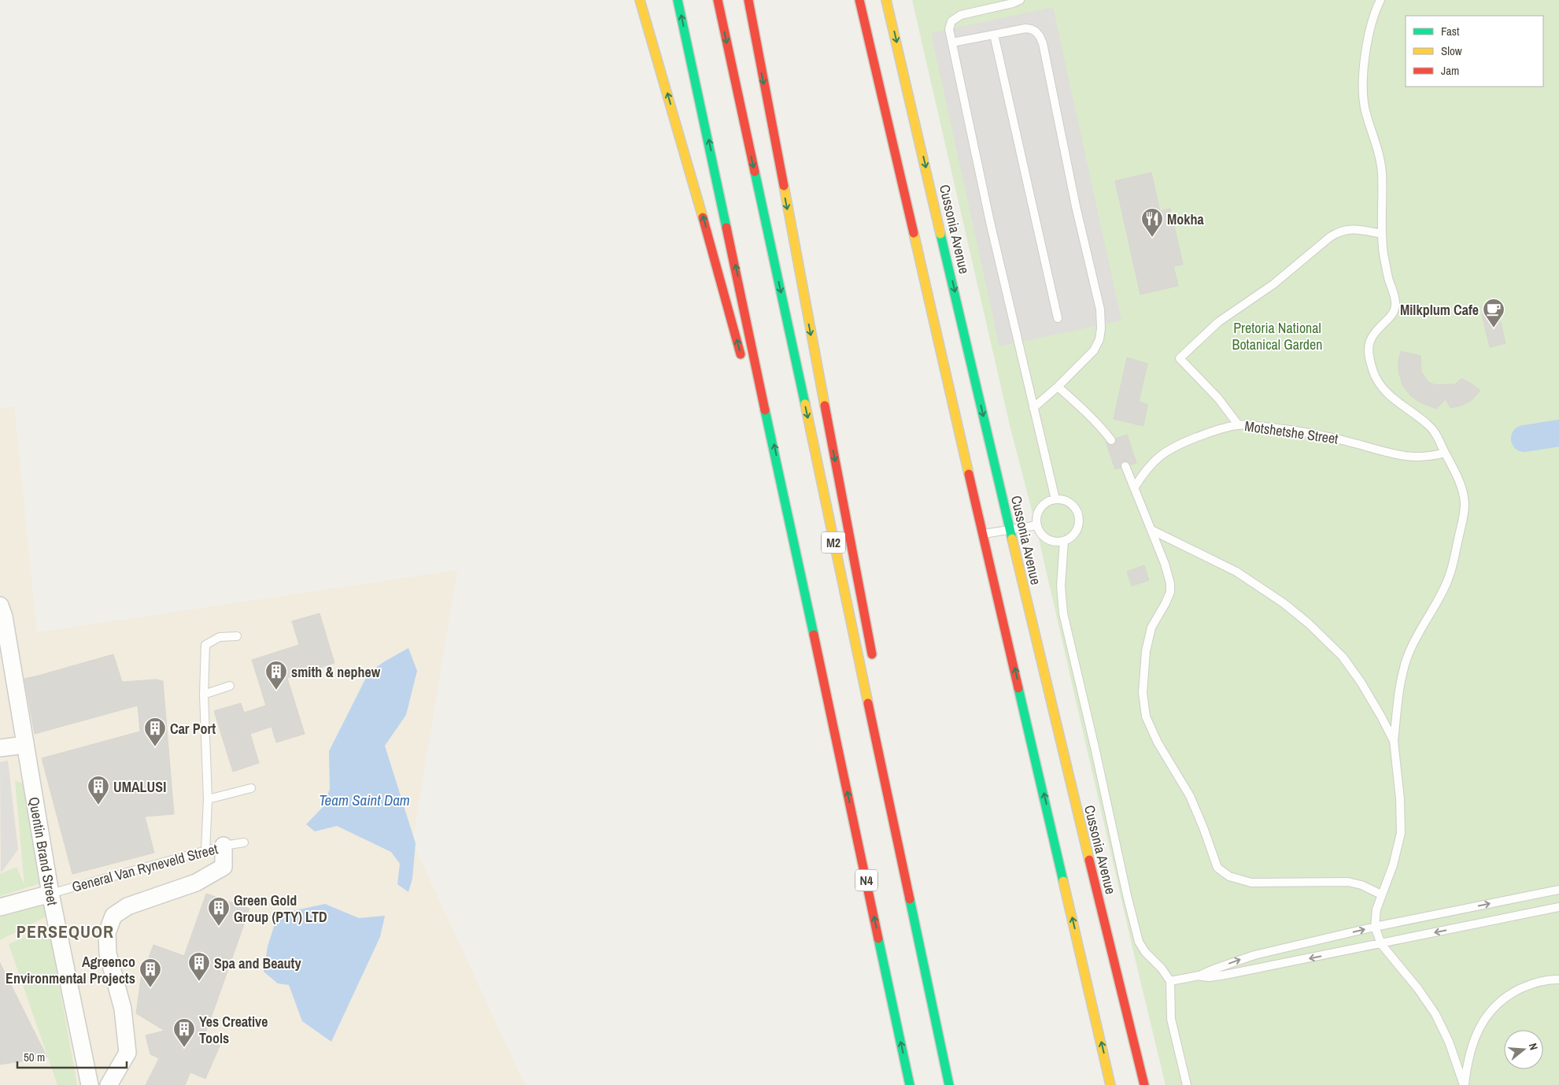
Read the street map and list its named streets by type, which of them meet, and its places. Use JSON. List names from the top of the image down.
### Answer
{
  "streets": {
    "main road": ["Cussonia Avenue", "M2", "N4"],
    "street": ["Quentin Brand Street", "General Van Ryneveld Street"],
    "lane": ["Motshetshe Street"]
  },
  "crossings": [
    ["Quentin Brand Street", "General Van Ryneveld Street"]
  ],
  "districts": ["PERSEQUOR"],
  "water": ["Team Saint Dam"],
  "parks": ["Pretoria National Botanical Garden"],
  "places": {
    "restaurant": ["Mokha"],
    "cafe": ["Milkplum Cafe"],
    "building": [
      "smith & nephew",
      "Car Port",
      "UMALUSI",
      "Green Gold Group (PTY) LTD",
      "Spa and Beauty",
      "Agreenco Environmental Projects",
      "Yes Creative Tools"
    ]
  },
  "legend": ["Fast", "Slow", "Jam"],
  "scale_bar": "50 m",
  "north": "right"
}
